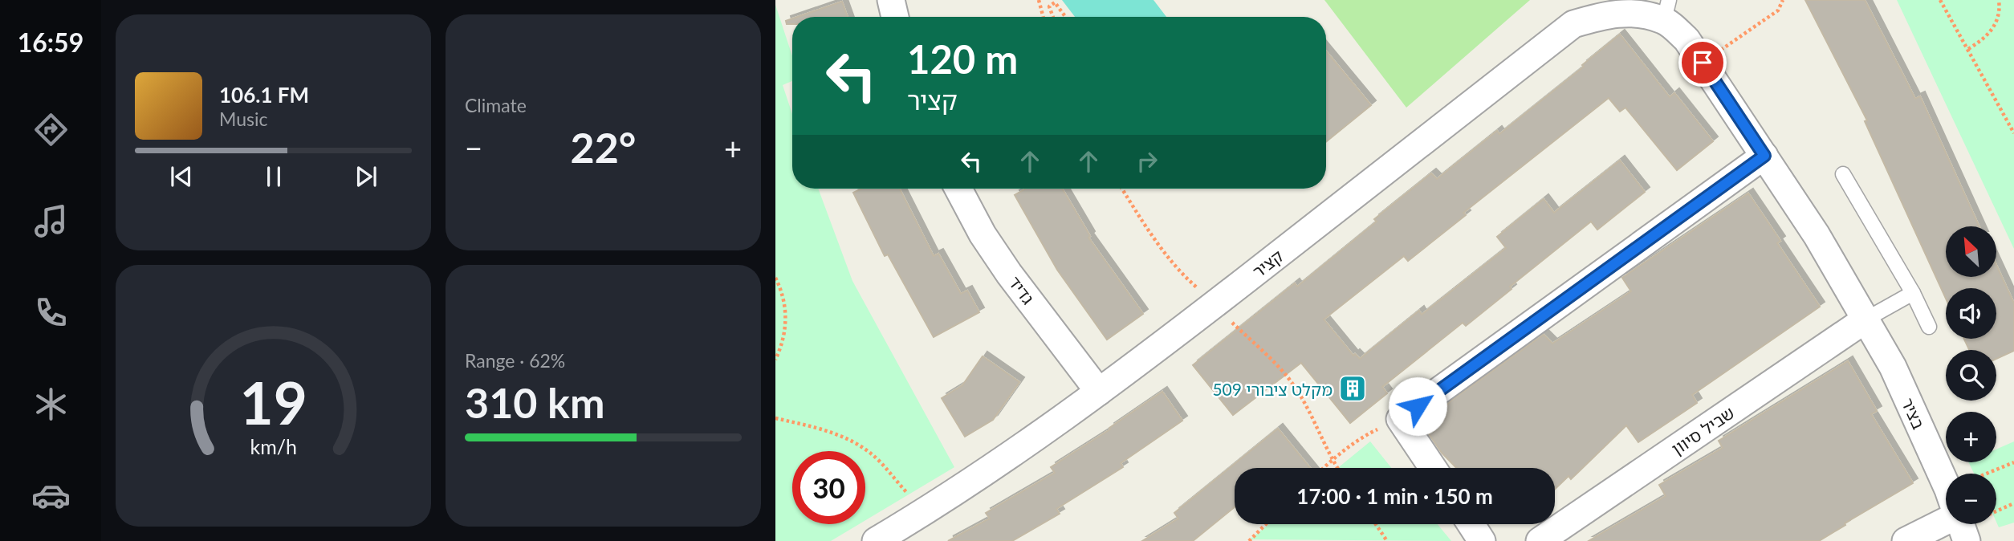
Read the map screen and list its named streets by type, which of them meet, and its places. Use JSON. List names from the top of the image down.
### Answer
{
  "streets": {
    "street": [
      "קציר",
      "גדיד",
      "בציר",
      "שביל סיוון"
    ]
  },
  "crossings": [
    ["קציר", "גדיד"],
    ["קציר", "בציר"],
    ["בציר", "שביל סיוון"]
  ],
  "places": {
    "building": ["מקלט ציבורי 509"]
  },
  "north": "top left",
  "page": {
    "tabs": "16:59",
    "tile": [
      "Climate",
      ["Range · 62%", "310 km"]
    ],
    "turn": ["120 m", "קציר"],
    "song": ["106.1 FM", "Music"],
    "heat": ["−", "22°", "+"],
    "map_buttons": ["+", "−"],
    "limit": "30",
    "trip": "17:00 · 1 min · 150 m",
    "gauge": ["19", "km/h"]
  }
}
